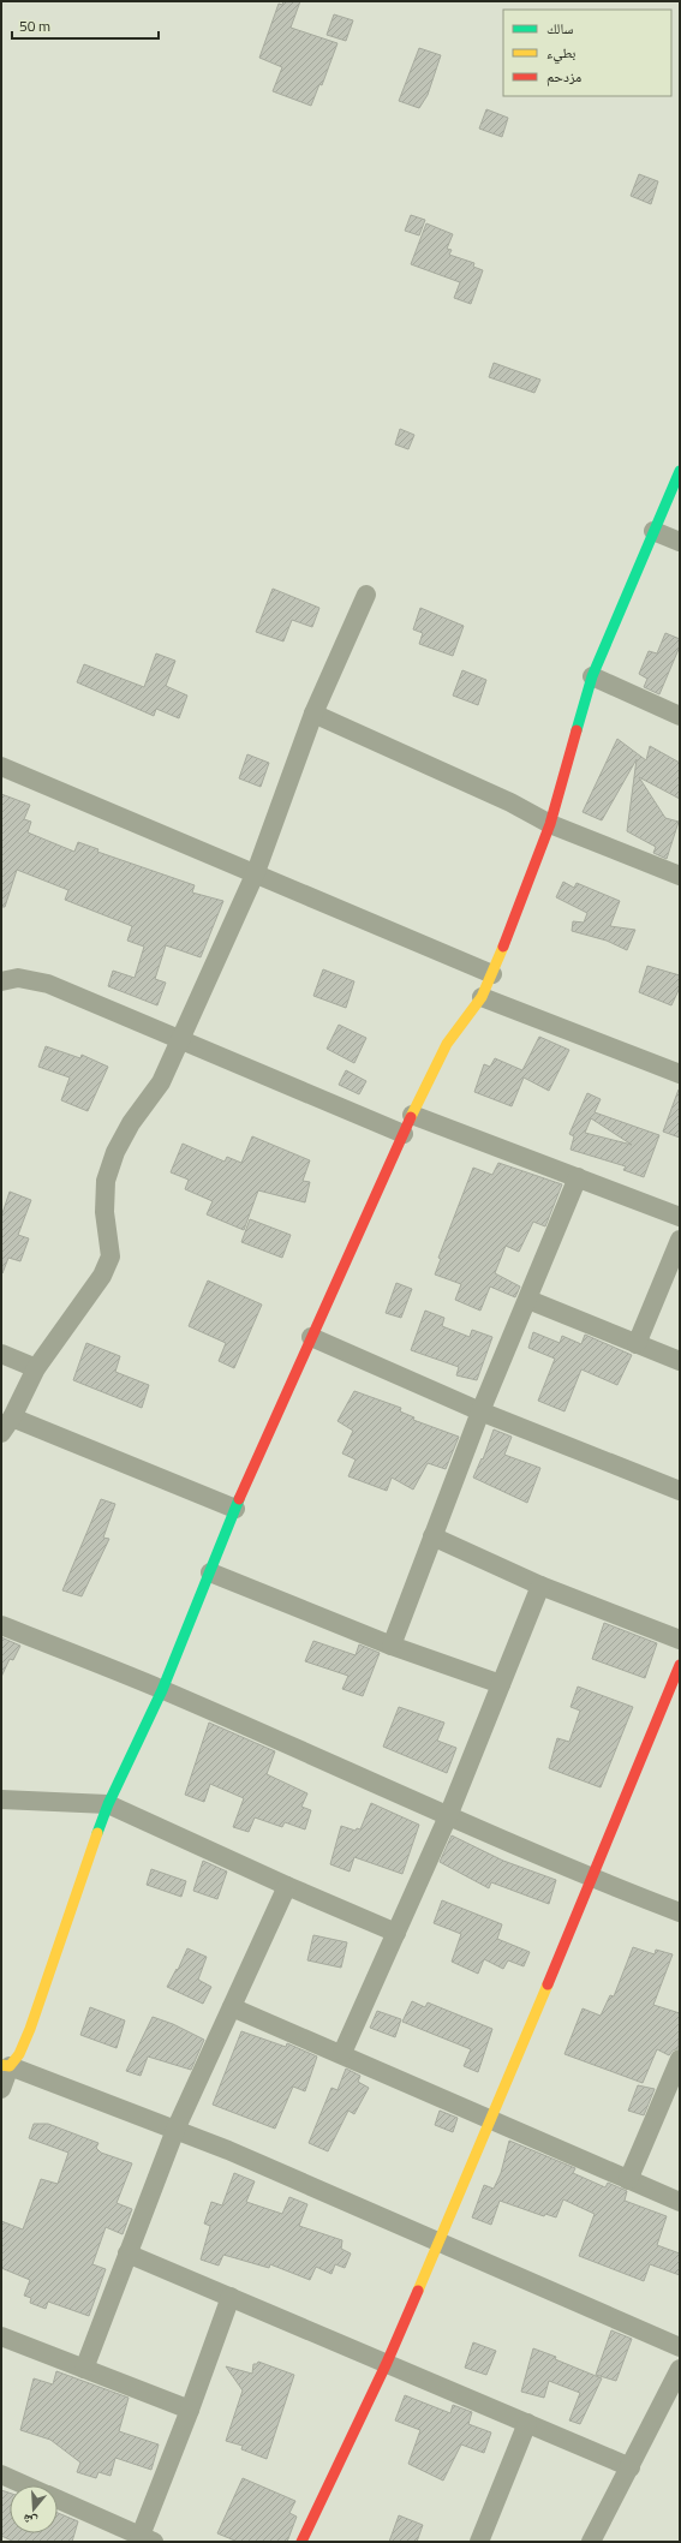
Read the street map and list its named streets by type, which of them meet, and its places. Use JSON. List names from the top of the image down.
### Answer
{
  "legend": ["سالك", "بطيء", "مزدحم"],
  "scale_bar": "50 m",
  "north": "bottom"
}
